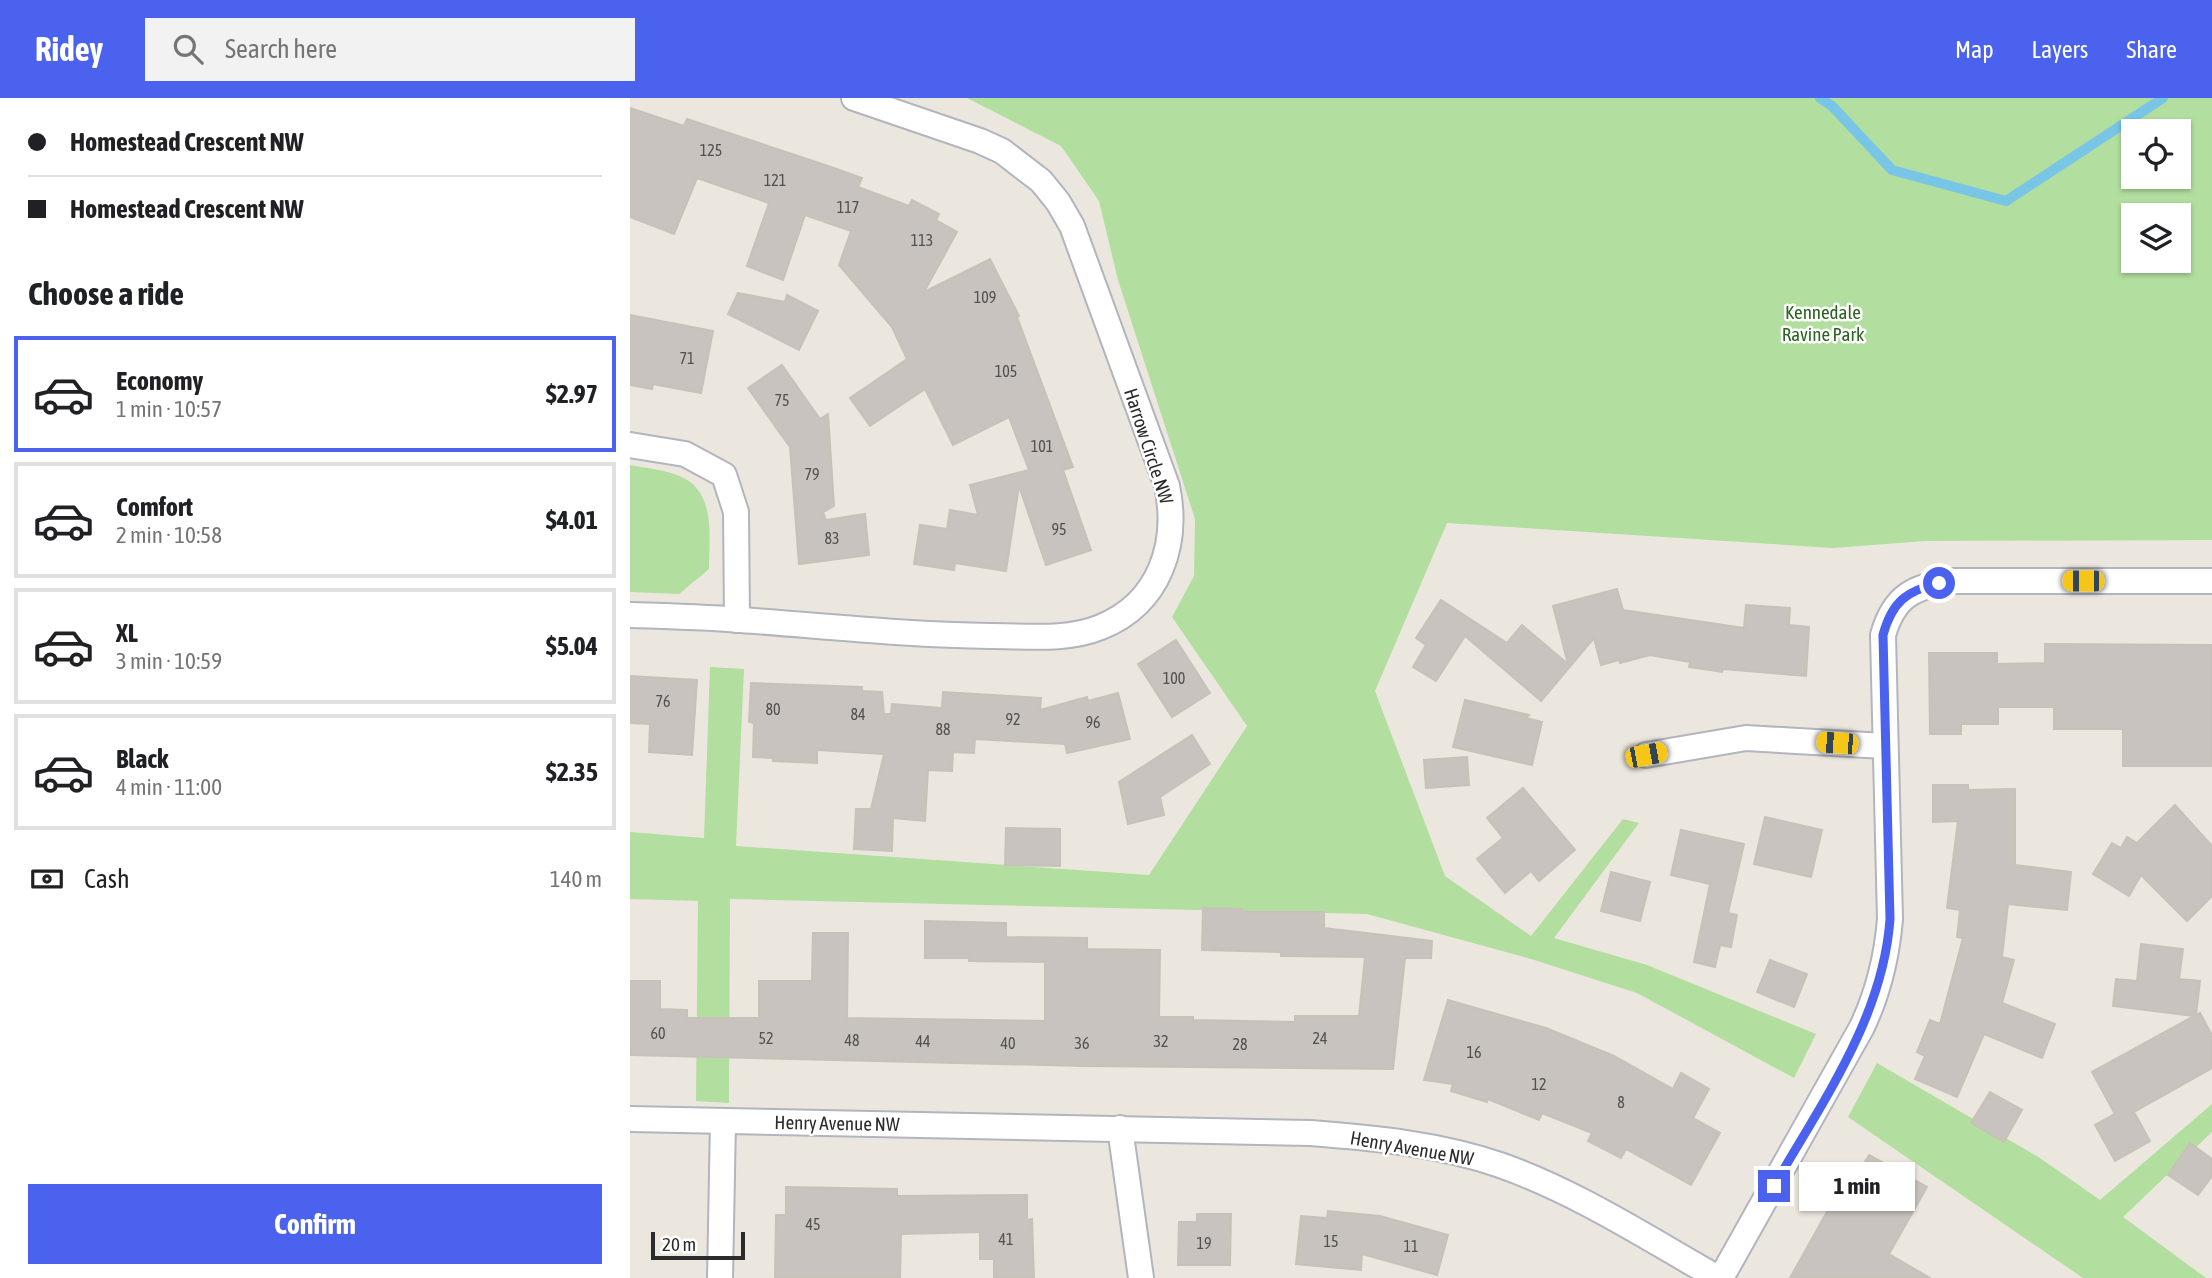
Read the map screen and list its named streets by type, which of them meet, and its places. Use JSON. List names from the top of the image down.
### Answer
{
  "streets": {
    "street": ["Harrow Circle NW", "Henry Avenue NW"]
  },
  "parks": ["Kennedale Ravine Park"],
  "house_numbers": [
    "125",
    "121",
    "117",
    "113",
    "109",
    "71",
    "105",
    "75",
    "101",
    "79",
    "95",
    "83",
    "100",
    "76",
    "80",
    "84",
    "92",
    "96",
    "88",
    "60",
    "52",
    "24",
    "48",
    "44",
    "32",
    "40",
    "36",
    "28",
    "16",
    "12",
    "8",
    "45",
    "41",
    "15",
    "19",
    "11"
  ],
  "scale_bar": "20 m",
  "page": {
    "header": "Ridey",
    "search": "Search here",
    "nav": ["Map", "Layers", "Share"],
    "banner": ["Homestead Crescent NW", "Homestead Crescent NW"],
    "heading": "Choose a ride",
    "list": [
      {
        "name": "Economy",
        "note": "1 min · 10:57",
        "value": "$2.97"
      },
      {
        "name": "Comfort",
        "note": "2 min · 10:58",
        "value": "$4.01"
      },
      {
        "name": "XL",
        "note": "3 min · 10:59",
        "value": "$5.04"
      },
      {
        "name": "Black",
        "note": "4 min · 11:00",
        "value": "$2.35"
      }
    ],
    "pay": ["Cash", "140 m"],
    "bubble": "1 min",
    "buttons": "Confirm",
    "scale": "20 m"
  }
}
